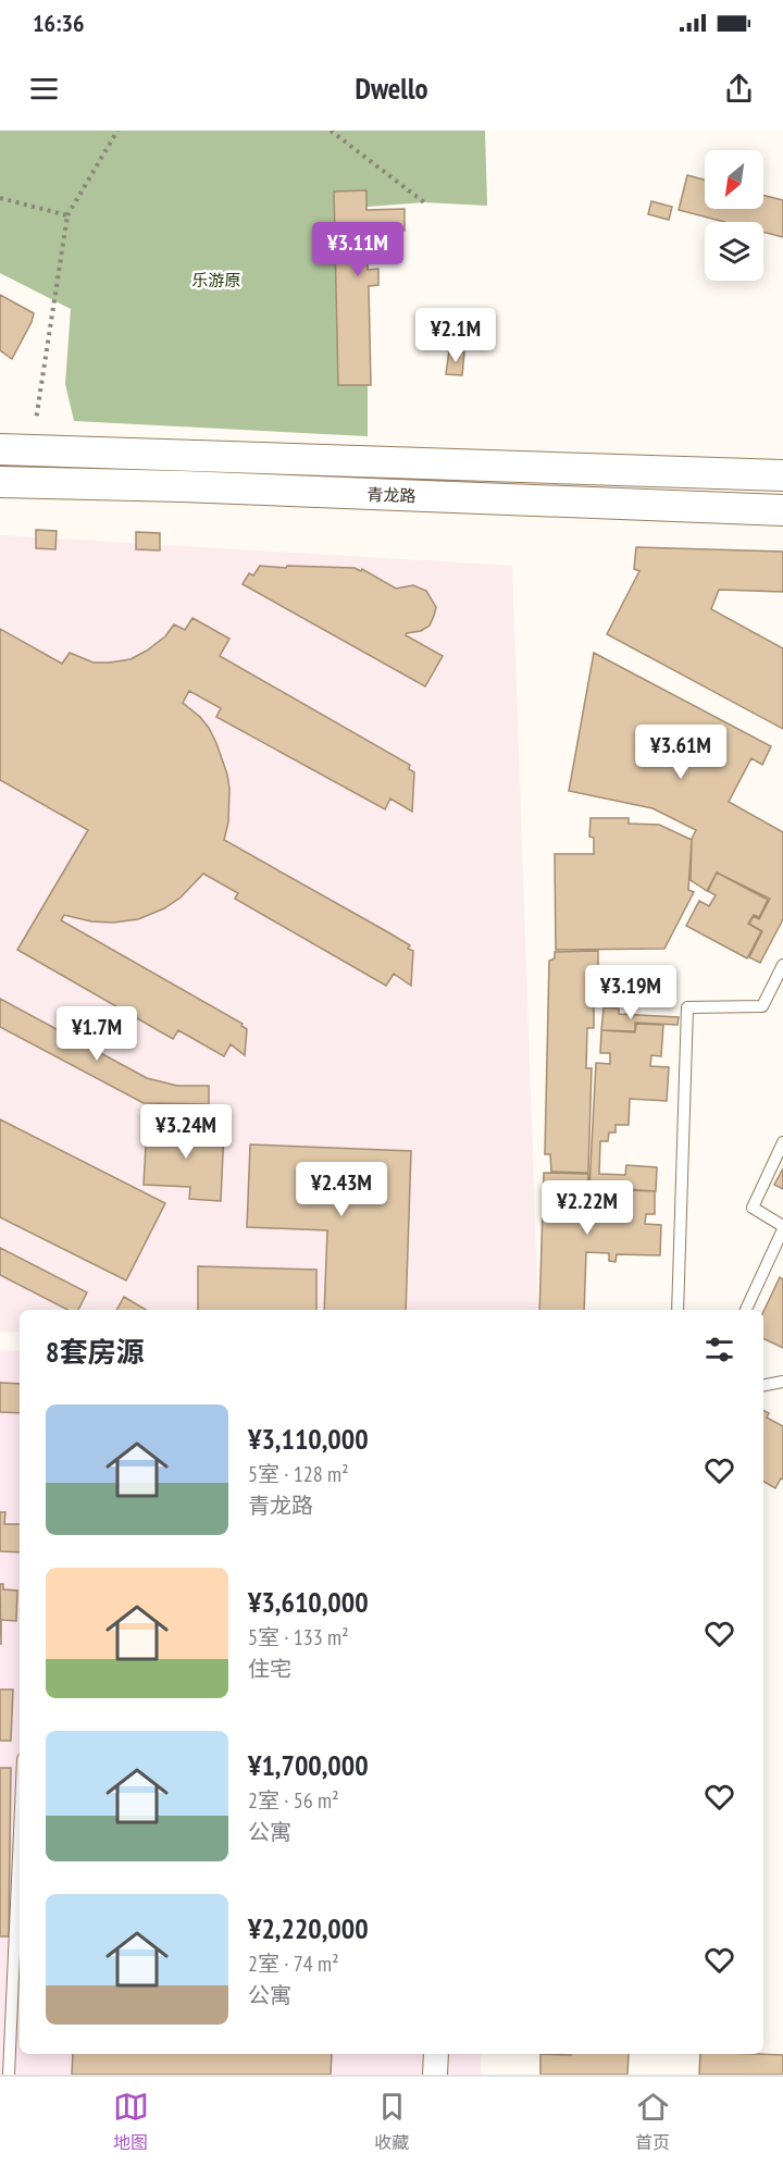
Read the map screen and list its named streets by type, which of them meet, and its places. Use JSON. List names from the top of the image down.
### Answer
{
  "streets": {
    "street": ["青龙路"]
  },
  "parks": ["乐游原"],
  "north": "bottom left",
  "page": {
    "status": "16:36",
    "header": "Dwello",
    "price": [
      "¥3.11M",
      "¥2.1M",
      "¥3.61M",
      "¥3.19M",
      "¥1.7M",
      "¥3.24M",
      "¥2.43M",
      "¥2.22M"
    ],
    "heading": "8套房源",
    "list": [
      {
        "name": "¥3,110,000",
        "note": "5室 · 128 m² · 青龙路"
      },
      {
        "name": "¥3,610,000",
        "note": "5室 · 133 m² · 住宅"
      },
      {
        "name": "¥1,700,000",
        "note": "2室 · 56 m² · 公寓"
      },
      {
        "name": "¥2,220,000",
        "note": "2室 · 74 m² · 公寓"
      }
    ],
    "tabs": ["地图", "收藏", "首页"]
  }
}
